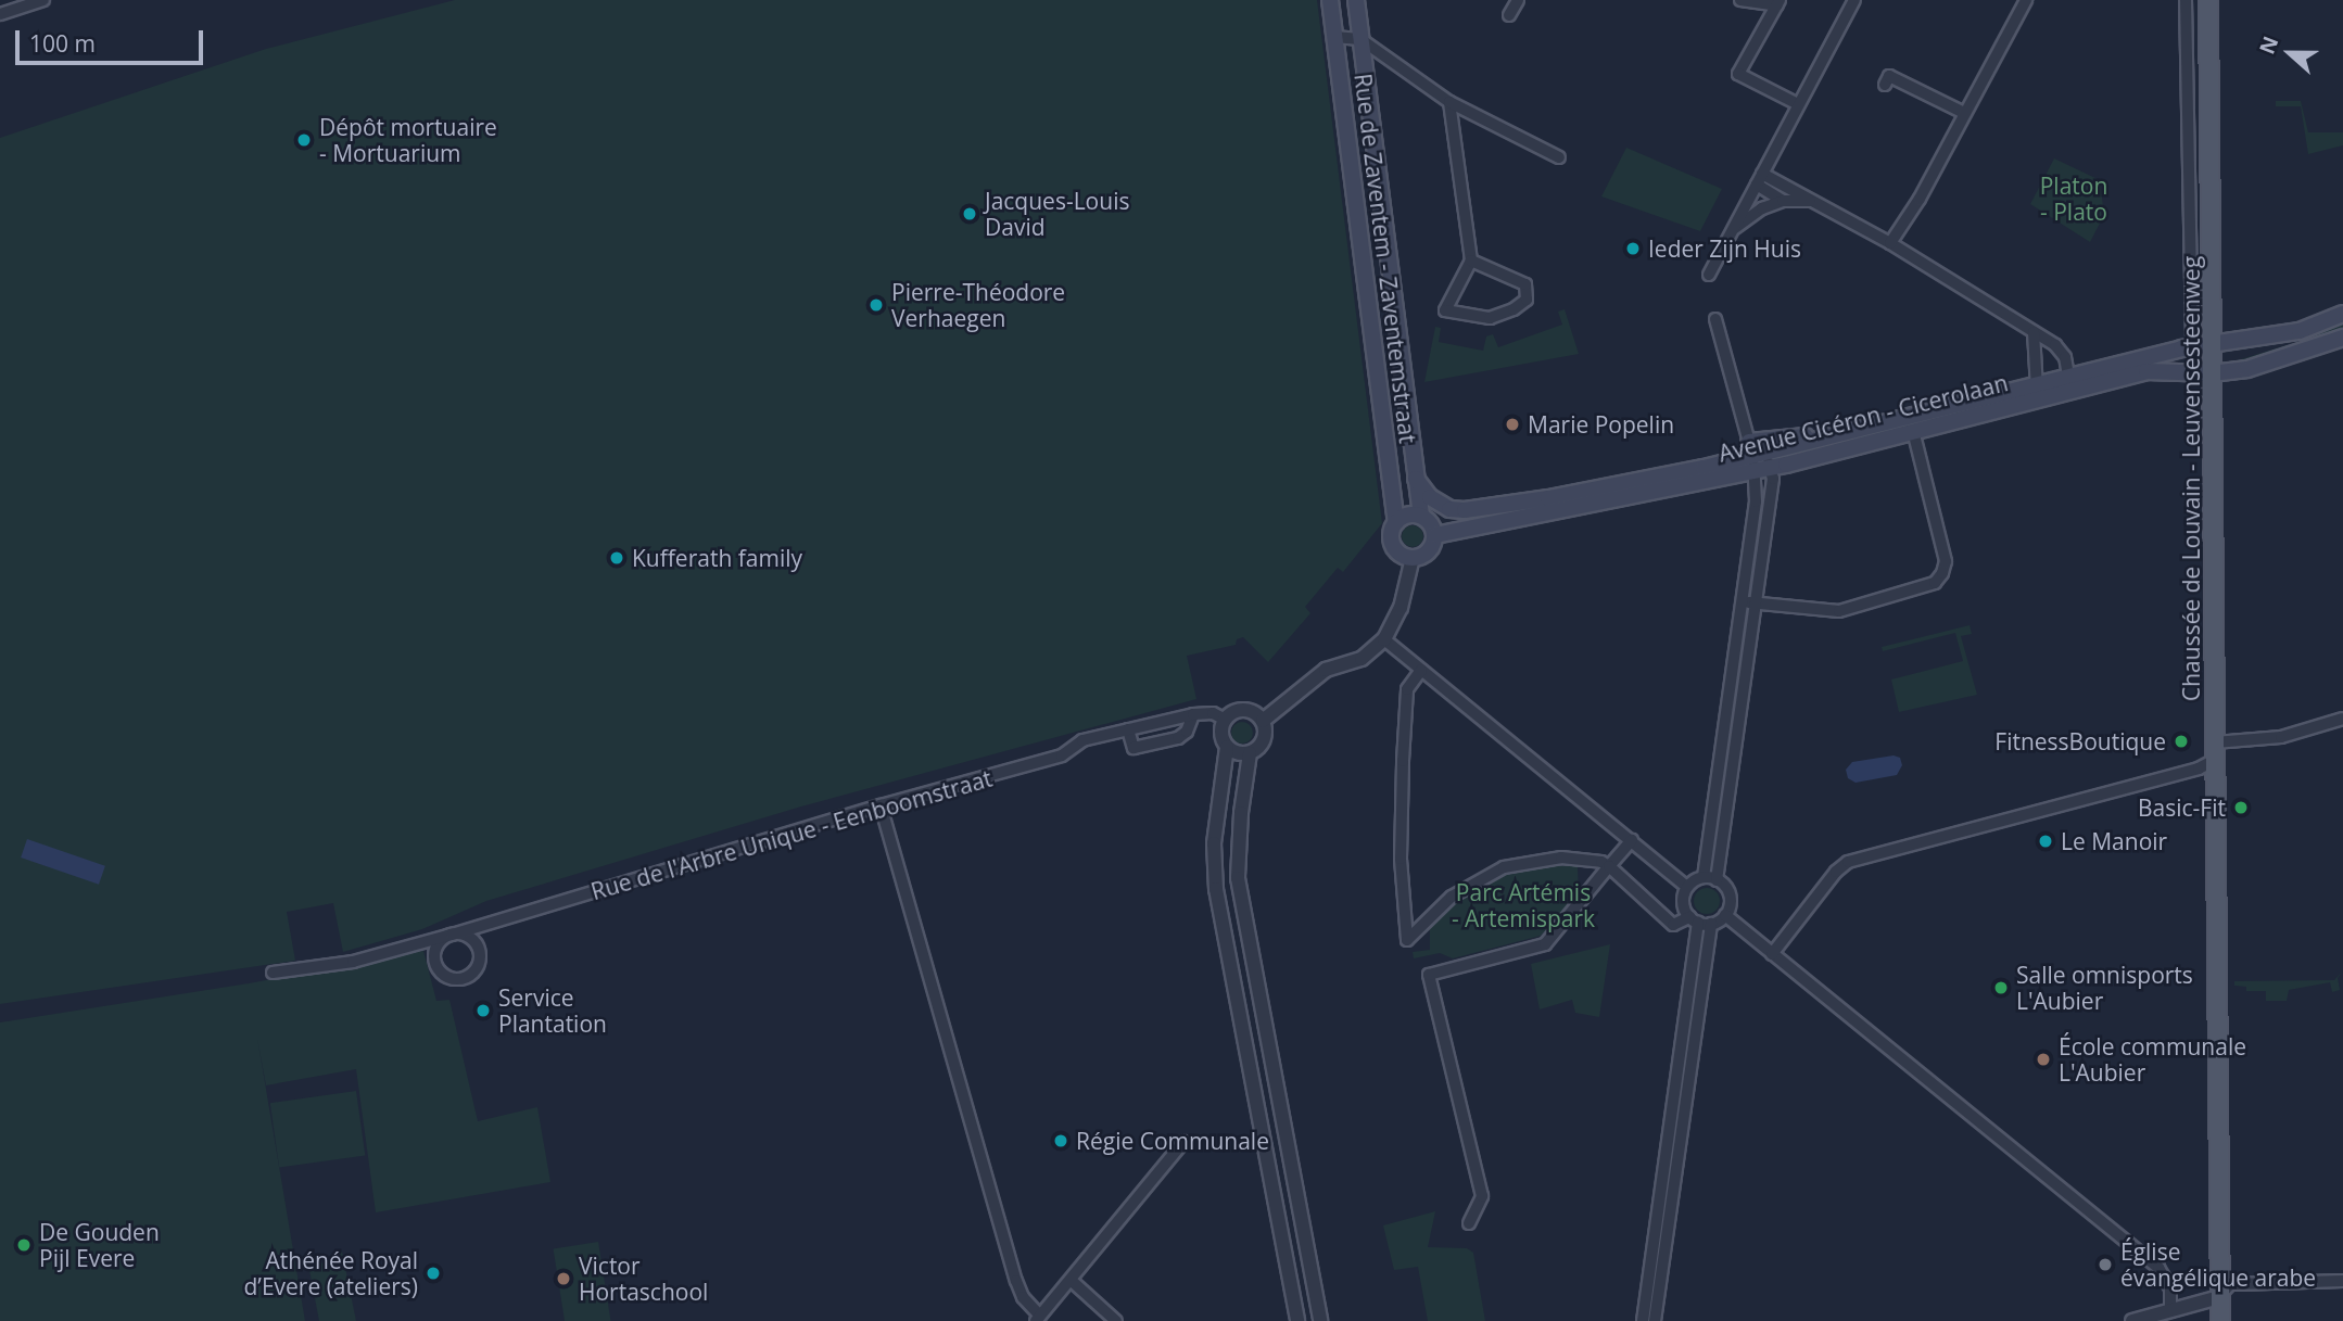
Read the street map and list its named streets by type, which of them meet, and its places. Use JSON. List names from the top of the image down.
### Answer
{
  "streets": {
    "main road": ["Rue de Zaventem - Zaventemstraat", "Avenue Cicéron - Cicerolaan", "Chaussée de Louvain - Leuvensesteenweg"],
    "street": ["Rue de l'Arbre Unique - Eenboomstraat"]
  },
  "crossings": [
    ["Rue de Zaventem - Zaventemstraat", "Avenue Cicéron - Cicerolaan"],
    ["Avenue Cicéron - Cicerolaan", "Chaussée de Louvain - Leuvensesteenweg"]
  ],
  "parks": ["Platon - Plato", "Parc Artémis - Artemispark"],
  "places": [
    "Dépôt mortuaire - Mortuarium",
    "Jacques-Louis David",
    "Ieder Zijn Huis",
    "Pierre-Théodore Verhaegen",
    "Marie Popelin",
    "Kufferath family",
    "FitnessBoutique",
    "Basic-Fit",
    "Le Manoir",
    "Salle omnisports L'Aubier",
    "Service Plantation",
    "École communale L'Aubier",
    "Régie Communale",
    "De Gouden Pijl Evere",
    "Église évangélique arabe",
    "Athénée Royal d’Evere (ateliers)",
    "Victor Hortaschool"
  ],
  "scale_bar": "100 m",
  "north": "left"
}
